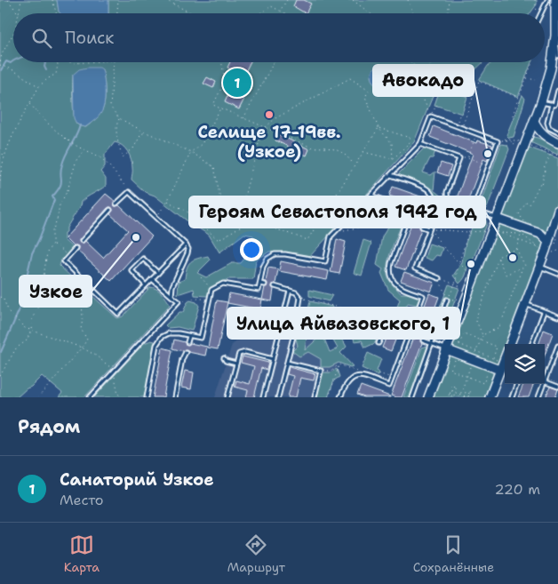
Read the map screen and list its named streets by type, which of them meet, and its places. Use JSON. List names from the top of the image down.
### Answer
{
  "places": [
    "Селище 17-19вв. (Узкое)",
    "Авокадо",
    "Узкое",
    "Героям Севастополя 1942 год",
    "Улица Айвазовского, 1"
  ],
  "page": {
    "search": "Поиск",
    "pins": "1",
    "heading": "Рядом",
    "list": [
      {
        "mark": "1",
        "name": "Санаторий Узкое",
        "note": "Место",
        "value": "220 m"
      }
    ],
    "nav": ["Карта", "Маршрут", "Сохранённые"]
  }
}
